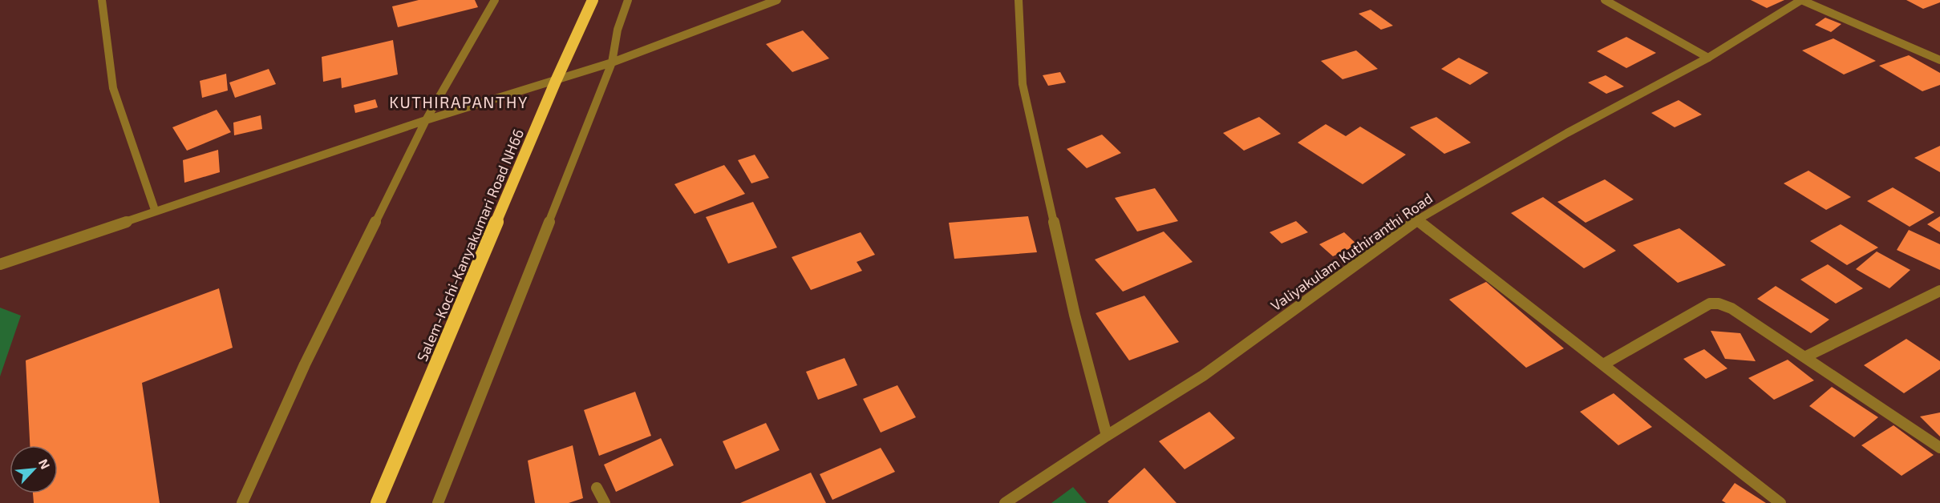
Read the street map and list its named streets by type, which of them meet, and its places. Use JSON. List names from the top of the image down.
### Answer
{
  "streets": {
    "highway": ["Salem-Kochi-Kanyakumari Road NH66"],
    "street": ["Valiyakulam Kuthiranthi Road"]
  },
  "districts": ["KUTHIRAPANTHY"],
  "north": "top right"
}
